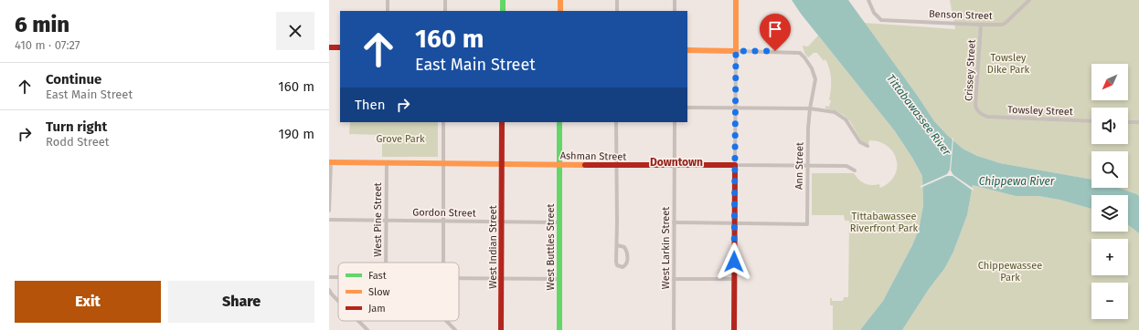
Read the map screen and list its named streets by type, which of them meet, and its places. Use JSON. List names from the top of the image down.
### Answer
{
  "streets": {
    "main road": ["Ashman Street", "West Indian Street", "West Buttles Street"],
    "street": [
      "Benson Street",
      "Crissey Street",
      "Towsley Street",
      "Ann Street",
      "Gordon Street",
      "West Pine Street",
      "West Larkin Street"
    ]
  },
  "crossings": [
    ["Benson Street", "Crissey Street"],
    ["Crissey Street", "Towsley Street"],
    ["Ashman Street", "Ann Street"],
    ["Ashman Street", "West Pine Street"],
    ["Ashman Street", "West Indian Street"],
    ["Ashman Street", "West Buttles Street"],
    ["Ashman Street", "West Larkin Street"],
    ["Gordon Street", "West Pine Street"],
    ["Gordon Street", "West Indian Street"],
    ["Gordon Street", "West Buttles Street"]
  ],
  "districts": ["Downtown"],
  "water": ["Tittabawassee River", "Chippewa River"],
  "parks": [
    "Towsley Dike Park",
    "Grove Park",
    "Tittabawassee Riverfront Park",
    "Chippewassee Park"
  ],
  "legend": ["Fast", "Slow", "Jam"],
  "north": "bottom left",
  "page": {
    "heading": ["6 min", "410 m · 07:27"],
    "turn": ["160 m", "East Main Street"],
    "list": [
      {
        "name": "Continue",
        "note": "East Main Street",
        "value": "160 m"
      },
      {
        "name": "Turn right",
        "note": "Rodd Street",
        "value": "190 m"
      }
    ],
    "map_buttons": ["+", "−"],
    "then": "Then",
    "buttons": ["Exit", "Share"]
  }
}
